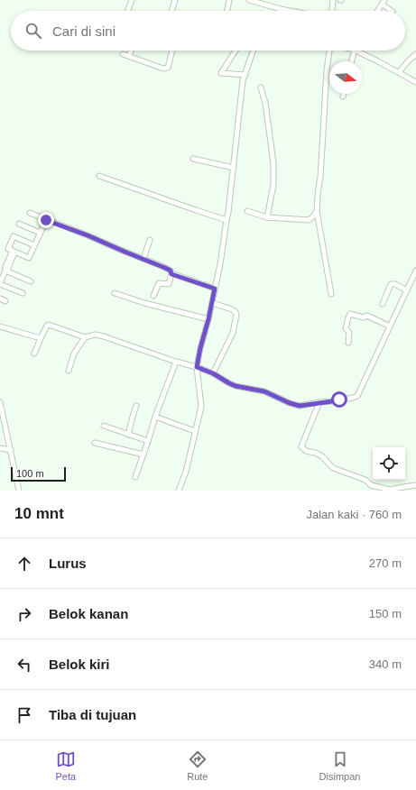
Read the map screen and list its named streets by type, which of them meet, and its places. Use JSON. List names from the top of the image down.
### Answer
{
  "scale_bar": "100 m",
  "north": "right",
  "page": {
    "search": "Cari di sini",
    "scale": "100 m",
    "heading": ["10 mnt", "Jalan kaki · 760 m"],
    "list": [
      ["Lurus", "270 m"],
      ["Belok kanan", "150 m"],
      ["Belok kiri", "340 m"],
      "Tiba di tujuan"
    ],
    "nav": ["Peta", "Rute", "Disimpan"]
  }
}
